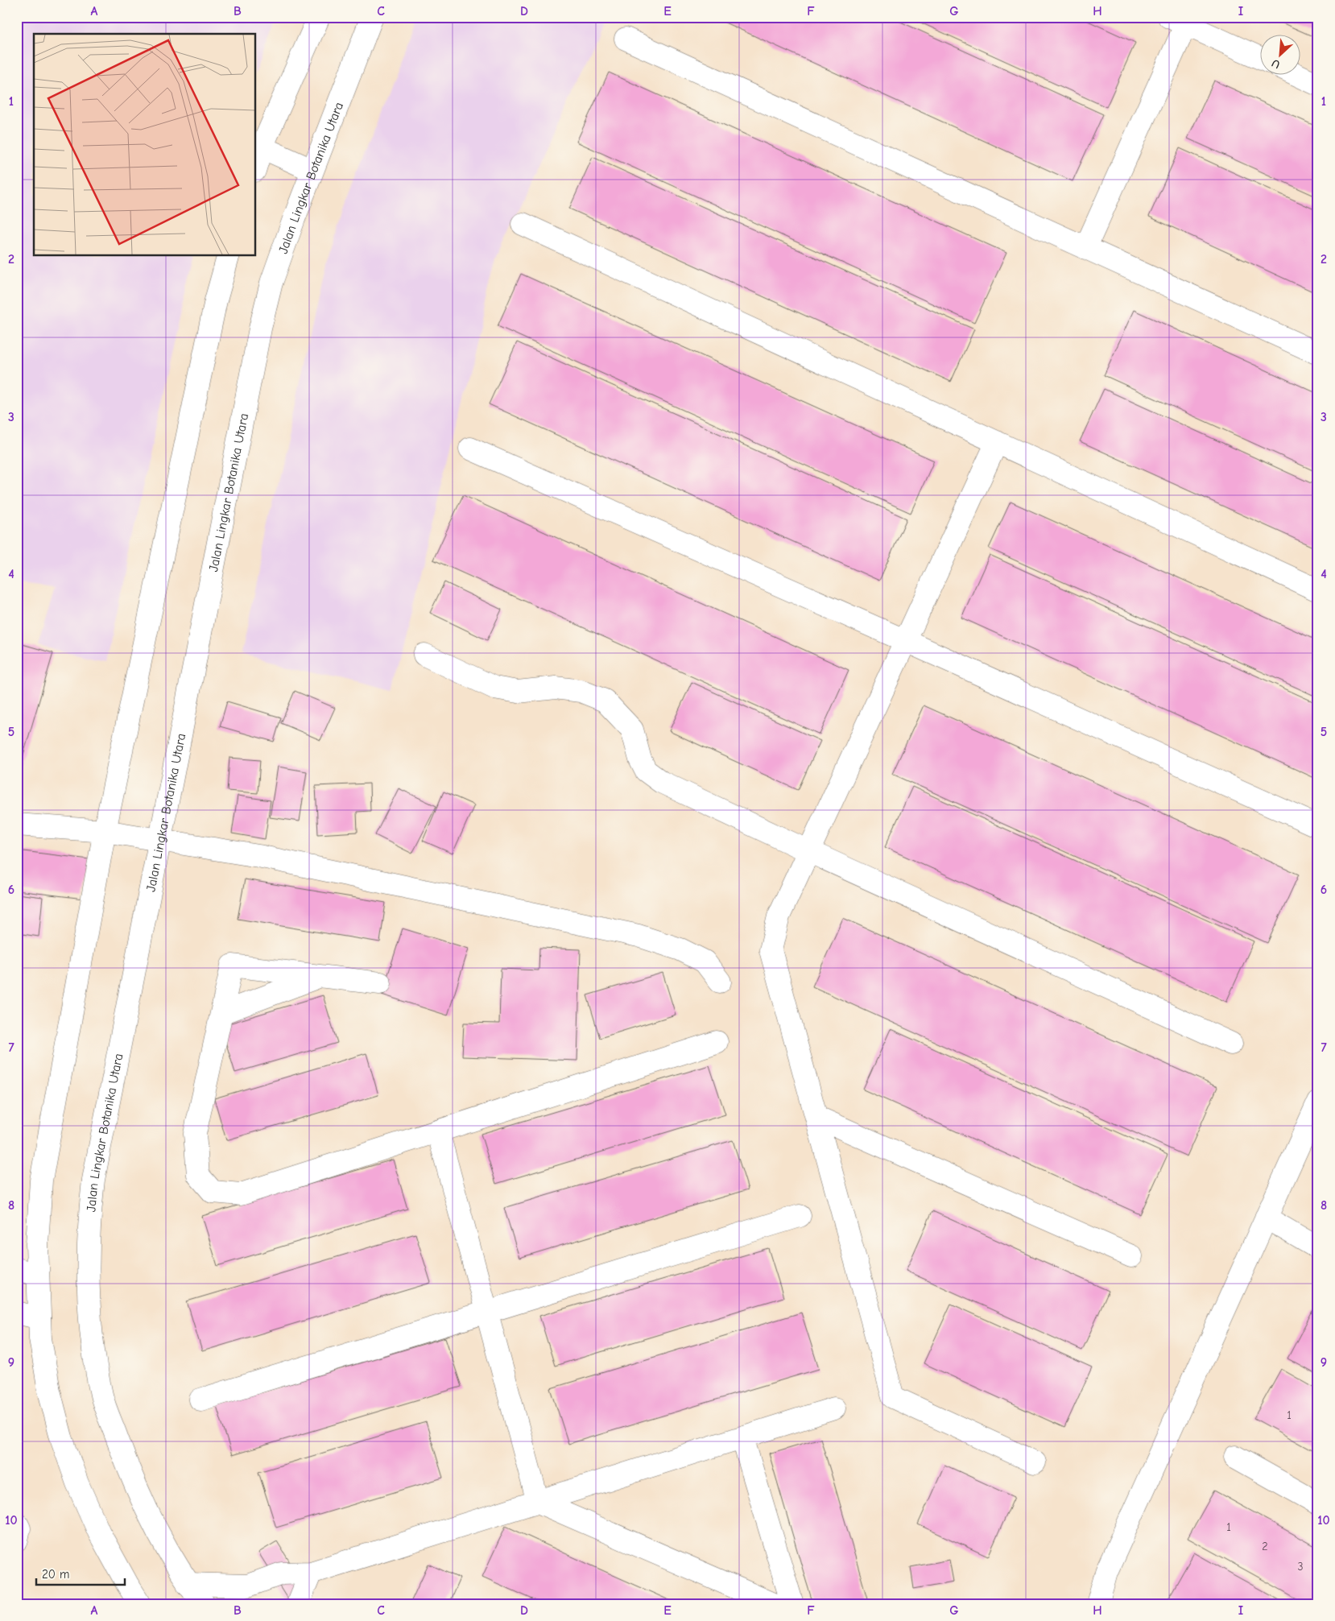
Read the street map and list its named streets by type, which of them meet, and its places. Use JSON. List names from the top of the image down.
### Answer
{
  "streets": {
    "street": ["Jalan Lingkar Botanika Utara"]
  },
  "house_numbers": [
    "1",
    "1",
    "2",
    "3"
  ],
  "scale_bar": "20 m",
  "north": "bottom left",
  "grid": {
    "columns": [
      "A",
      "B",
      "C",
      "D",
      "E",
      "F",
      "G",
      "H",
      "I"
    ],
    "rows": [
      "1",
      "2",
      "3",
      "4",
      "5",
      "6",
      "7",
      "8",
      "9",
      "10"
    ]
  }
}
